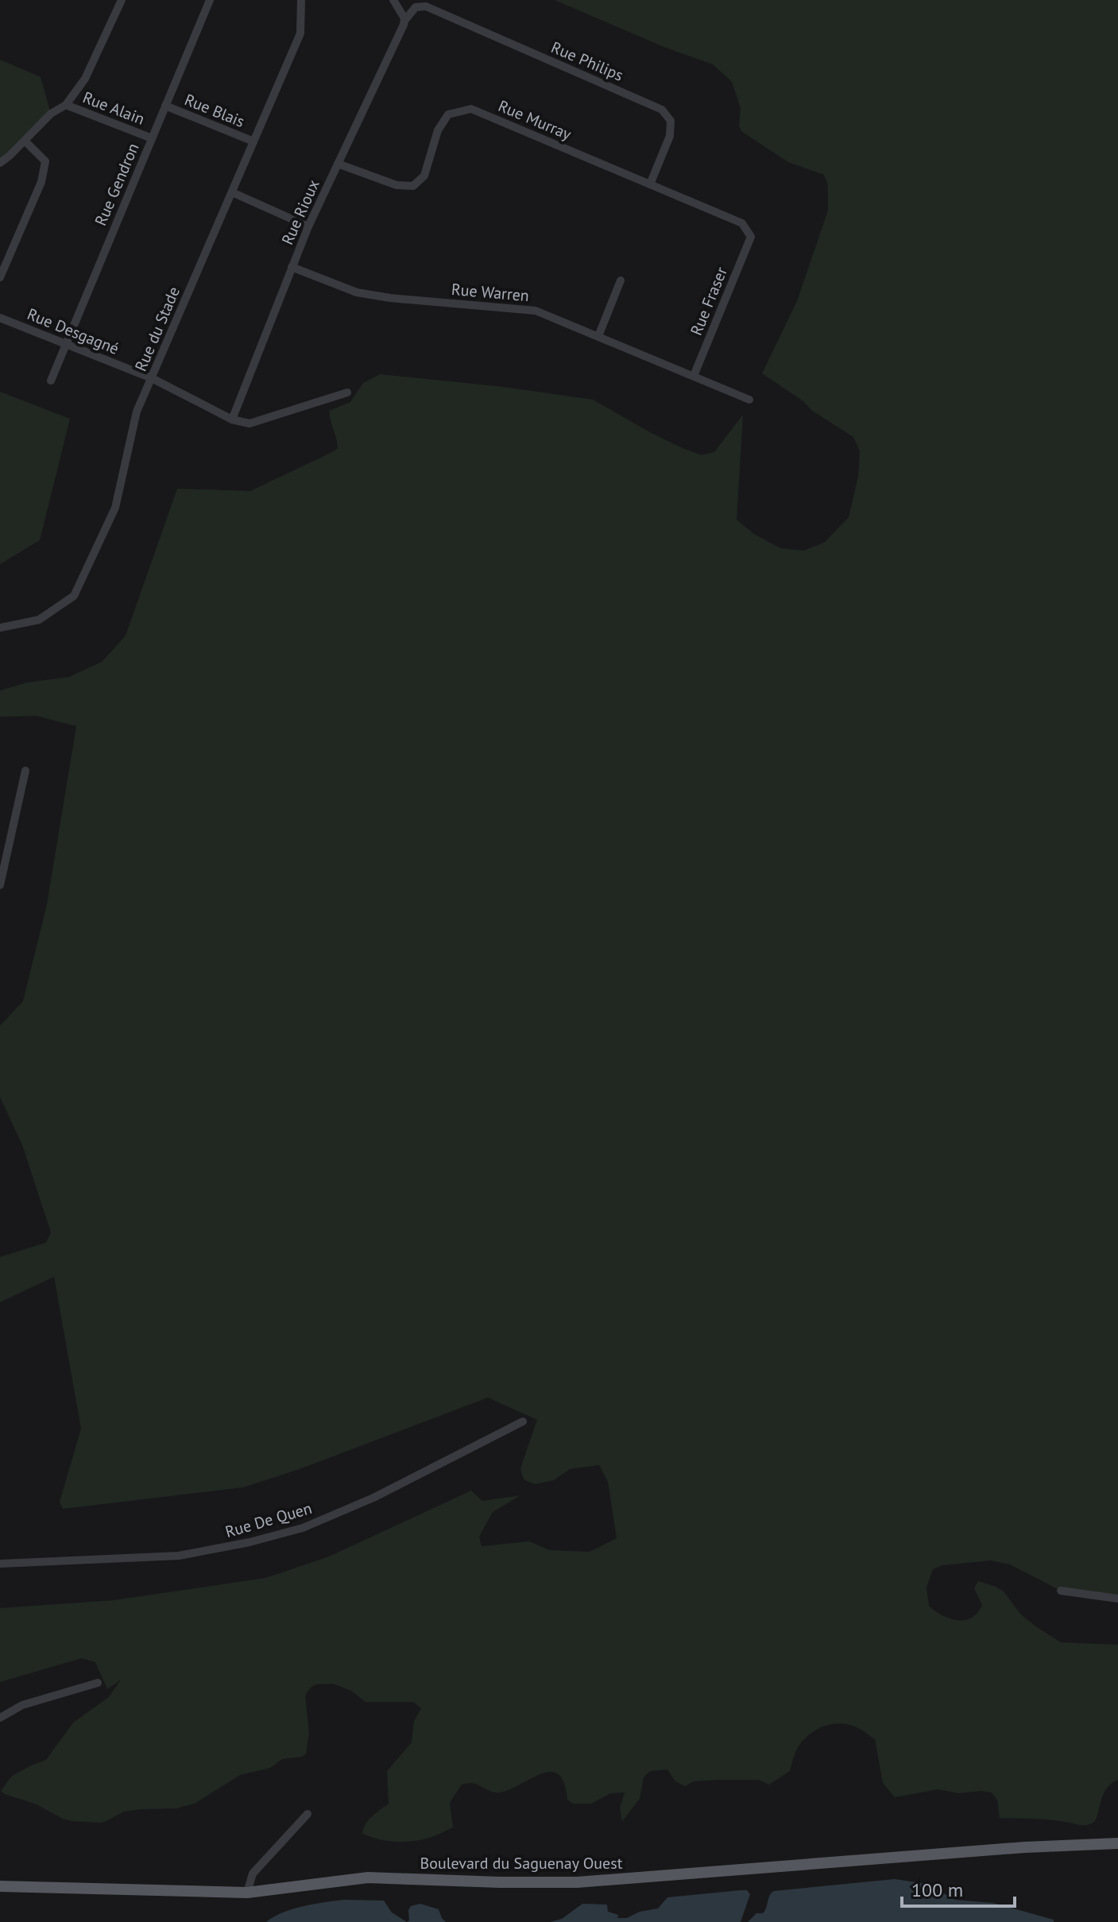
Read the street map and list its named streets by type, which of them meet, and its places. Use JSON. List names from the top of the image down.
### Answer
{
  "streets": {
    "main road": ["Boulevard du Saguenay Ouest"],
    "street": [
      "Rue Philips",
      "Rue Alain",
      "Rue Blais",
      "Rue Murray",
      "Rue Gendron",
      "Rue Rioux",
      "Rue Warren",
      "Rue Fraser",
      "Rue du Stade",
      "Rue Desgagné",
      "Rue De Quen"
    ]
  },
  "crossings": [
    ["Rue Philips", "Rue Murray"],
    ["Rue Alain", "Rue Gendron"],
    ["Rue Blais", "Rue Gendron"],
    ["Rue Blais", "Rue du Stade"],
    ["Rue Murray", "Rue Rioux"],
    ["Rue Murray", "Rue Fraser"],
    ["Rue Gendron", "Rue Desgagné"],
    ["Rue Rioux", "Rue Warren"],
    ["Rue Rioux", "Rue Desgagné"],
    ["Rue Warren", "Rue Fraser"],
    ["Rue du Stade", "Rue Desgagné"]
  ],
  "scale_bar": "100 m"
}
